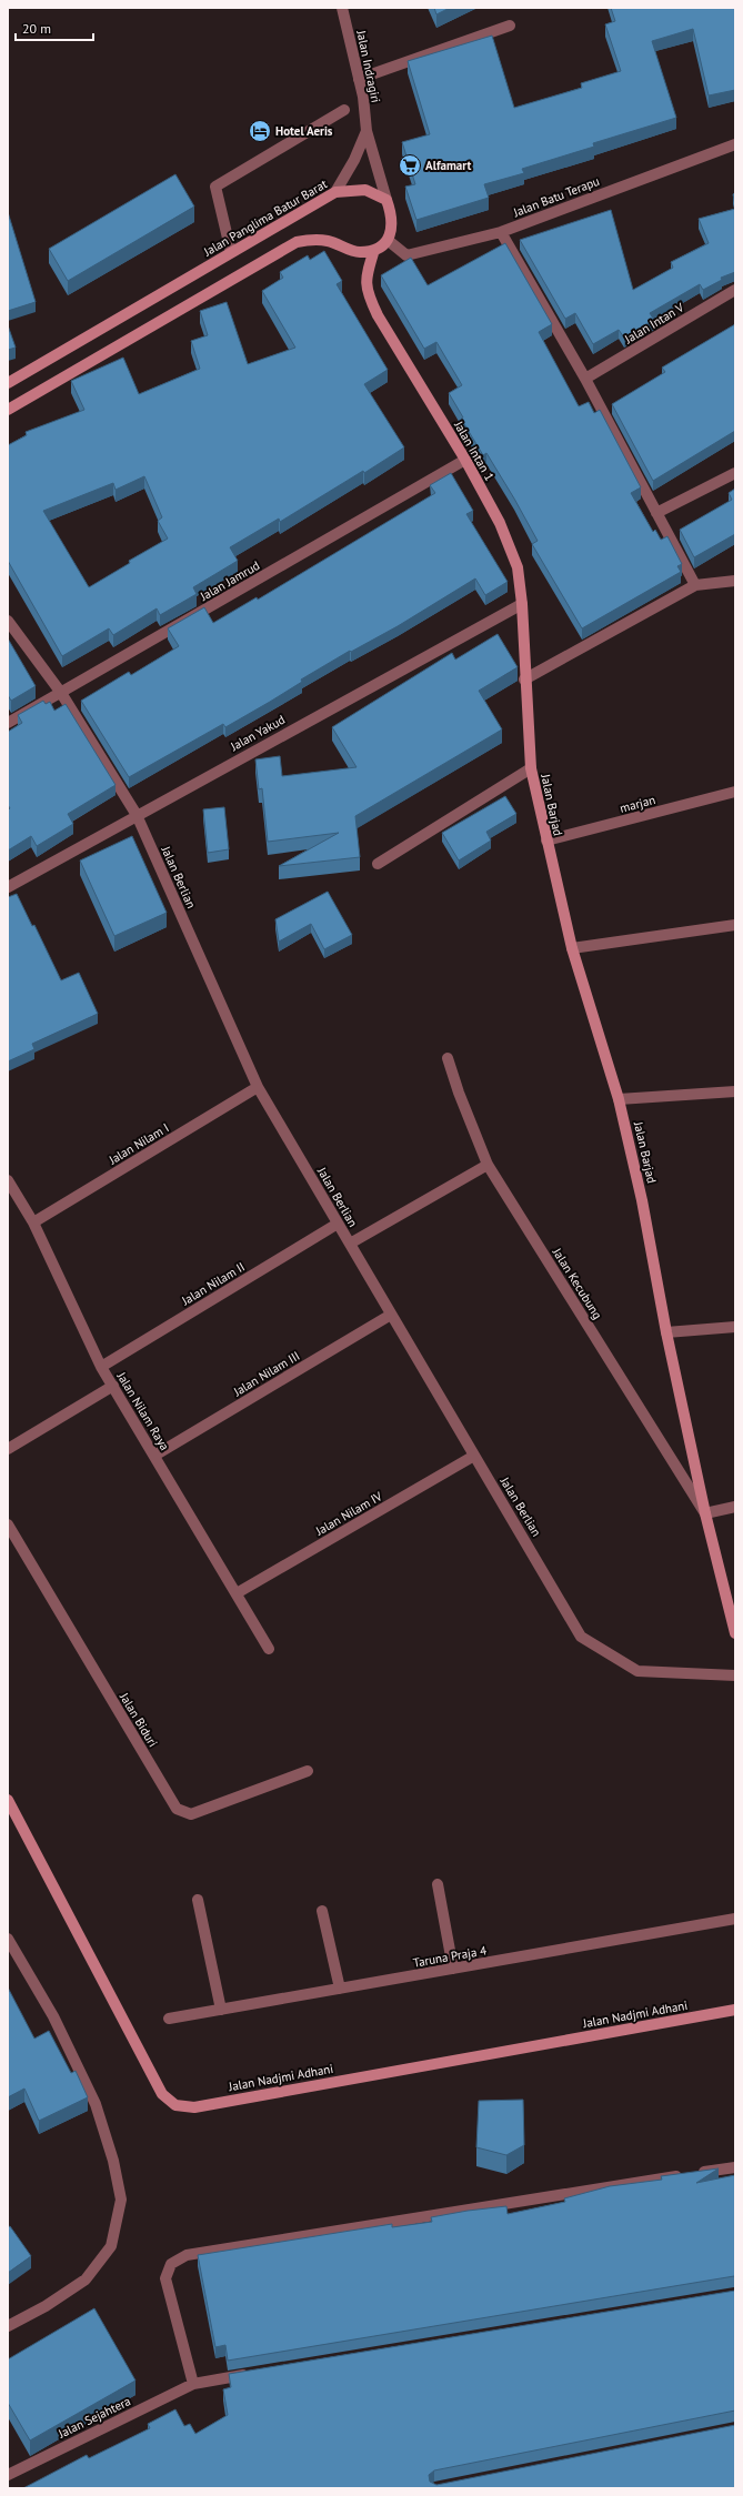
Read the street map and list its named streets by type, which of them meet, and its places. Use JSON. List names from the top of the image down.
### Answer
{
  "streets": {
    "main road": [
      "Jalan Panglima Batur Barat",
      "Jalan Intan 1",
      "Jalan Barjad",
      "Jalan Nadjmi Adhani"
    ],
    "street": [
      "Jalan Indragiri",
      "Jalan Batu Terapu",
      "Jalan Intan V",
      "Jalan Jamrud",
      "Jalan Yakud",
      "marjan",
      "Jalan Berlian",
      "Jalan Nilam I",
      "Jalan Nilam II",
      "Jalan Kecubung",
      "Jalan Nilam III",
      "Jalan Nilam Raya",
      "Jalan Nilam IV",
      "Jalan Biduri",
      "Taruna Praja 4",
      "Jalan Sejahtera"
    ]
  },
  "crossings": [
    ["Jalan Indragiri", "Jalan Panglima Batur Barat"],
    ["Jalan Intan 1", "Jalan Jamrud"],
    ["Jalan Intan 1", "Jalan Yakud"],
    ["Jalan Intan 1", "Jalan Barjad"],
    ["Jalan Jamrud", "Jalan Berlian"],
    ["Jalan Yakud", "Jalan Berlian"],
    ["marjan", "Jalan Barjad"],
    ["Jalan Barjad", "Jalan Kecubung"],
    ["Jalan Berlian", "Jalan Nilam I"],
    ["Jalan Berlian", "Jalan Nilam II"],
    ["Jalan Berlian", "Jalan Nilam III"],
    ["Jalan Berlian", "Jalan Nilam IV"],
    ["Jalan Nilam I", "Jalan Nilam Raya"],
    ["Jalan Nilam II", "Jalan Nilam Raya"],
    ["Jalan Nilam III", "Jalan Nilam Raya"],
    ["Jalan Nilam Raya", "Jalan Nilam IV"]
  ],
  "places": {
    "hotel": ["Hotel Aeris"],
    "supermarket": ["Alfamart"]
  },
  "scale_bar": "20 m"
}
